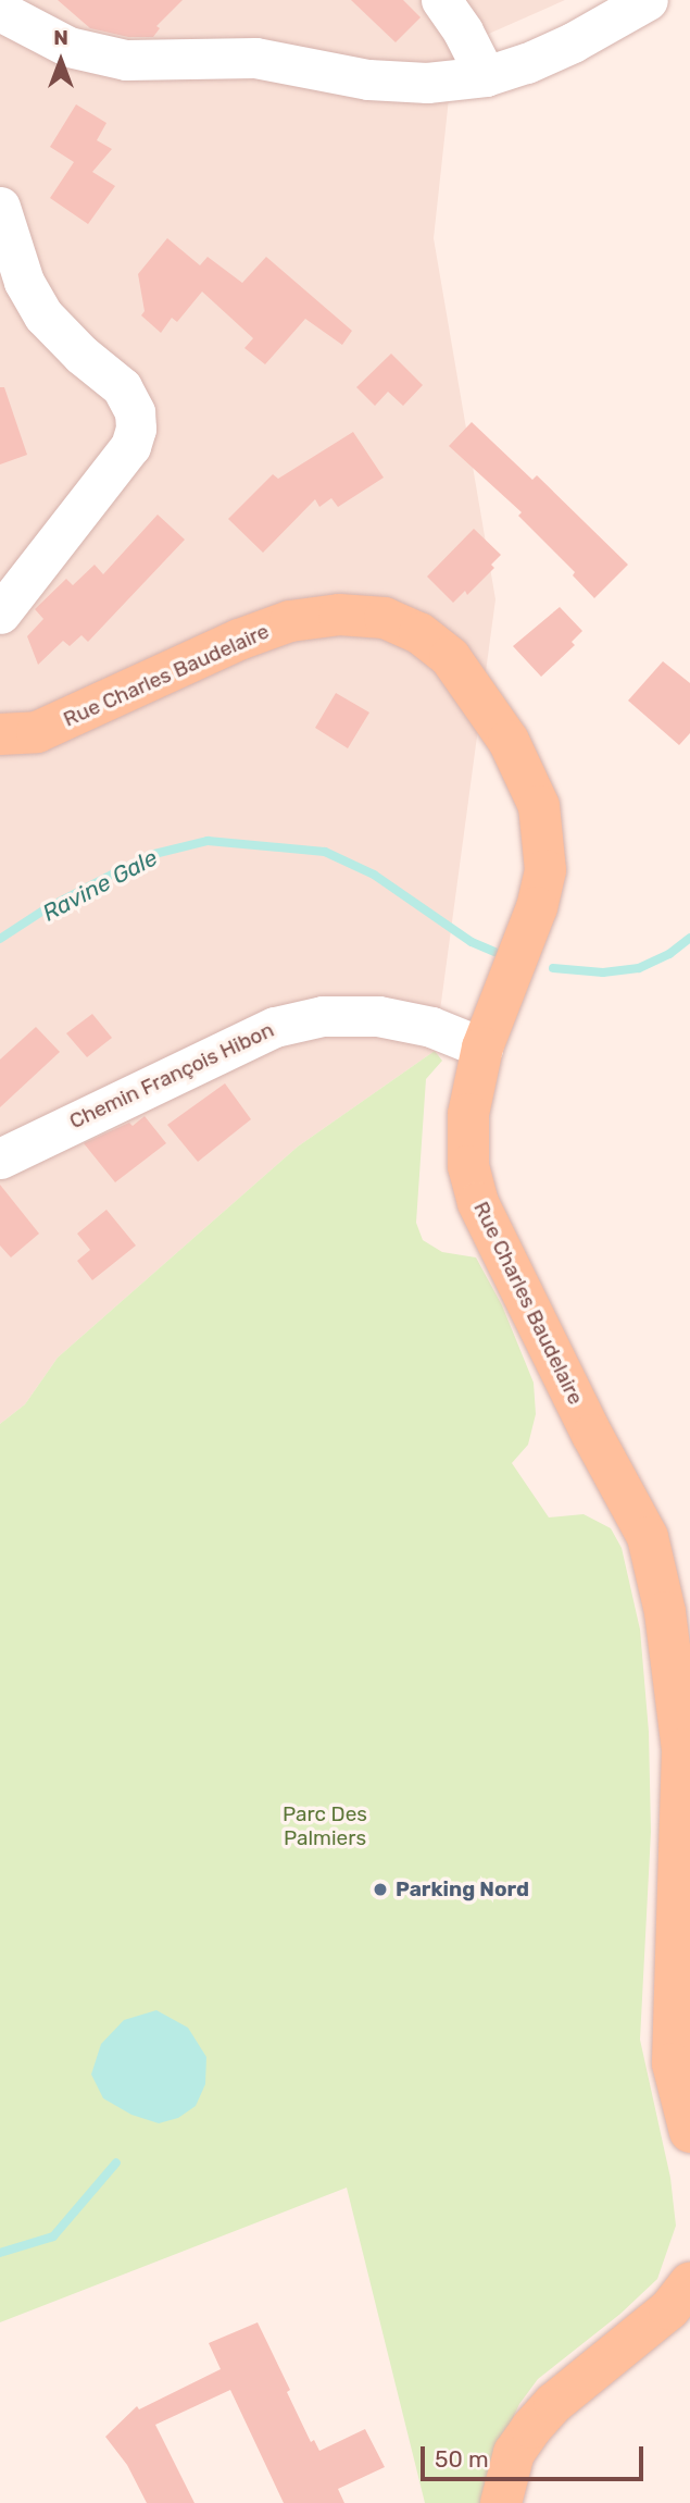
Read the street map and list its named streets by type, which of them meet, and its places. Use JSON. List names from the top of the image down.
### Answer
{
  "streets": {
    "main road": ["Rue Charles Baudelaire"],
    "street": ["Chemin François Hibon"]
  },
  "crossings": [
    ["Rue Charles Baudelaire", "Chemin François Hibon"]
  ],
  "water": ["Ravine Gale"],
  "parks": ["Parc Des Palmiers"],
  "places": ["Parking Nord"],
  "scale_bar": "50 m",
  "north": "top"
}
